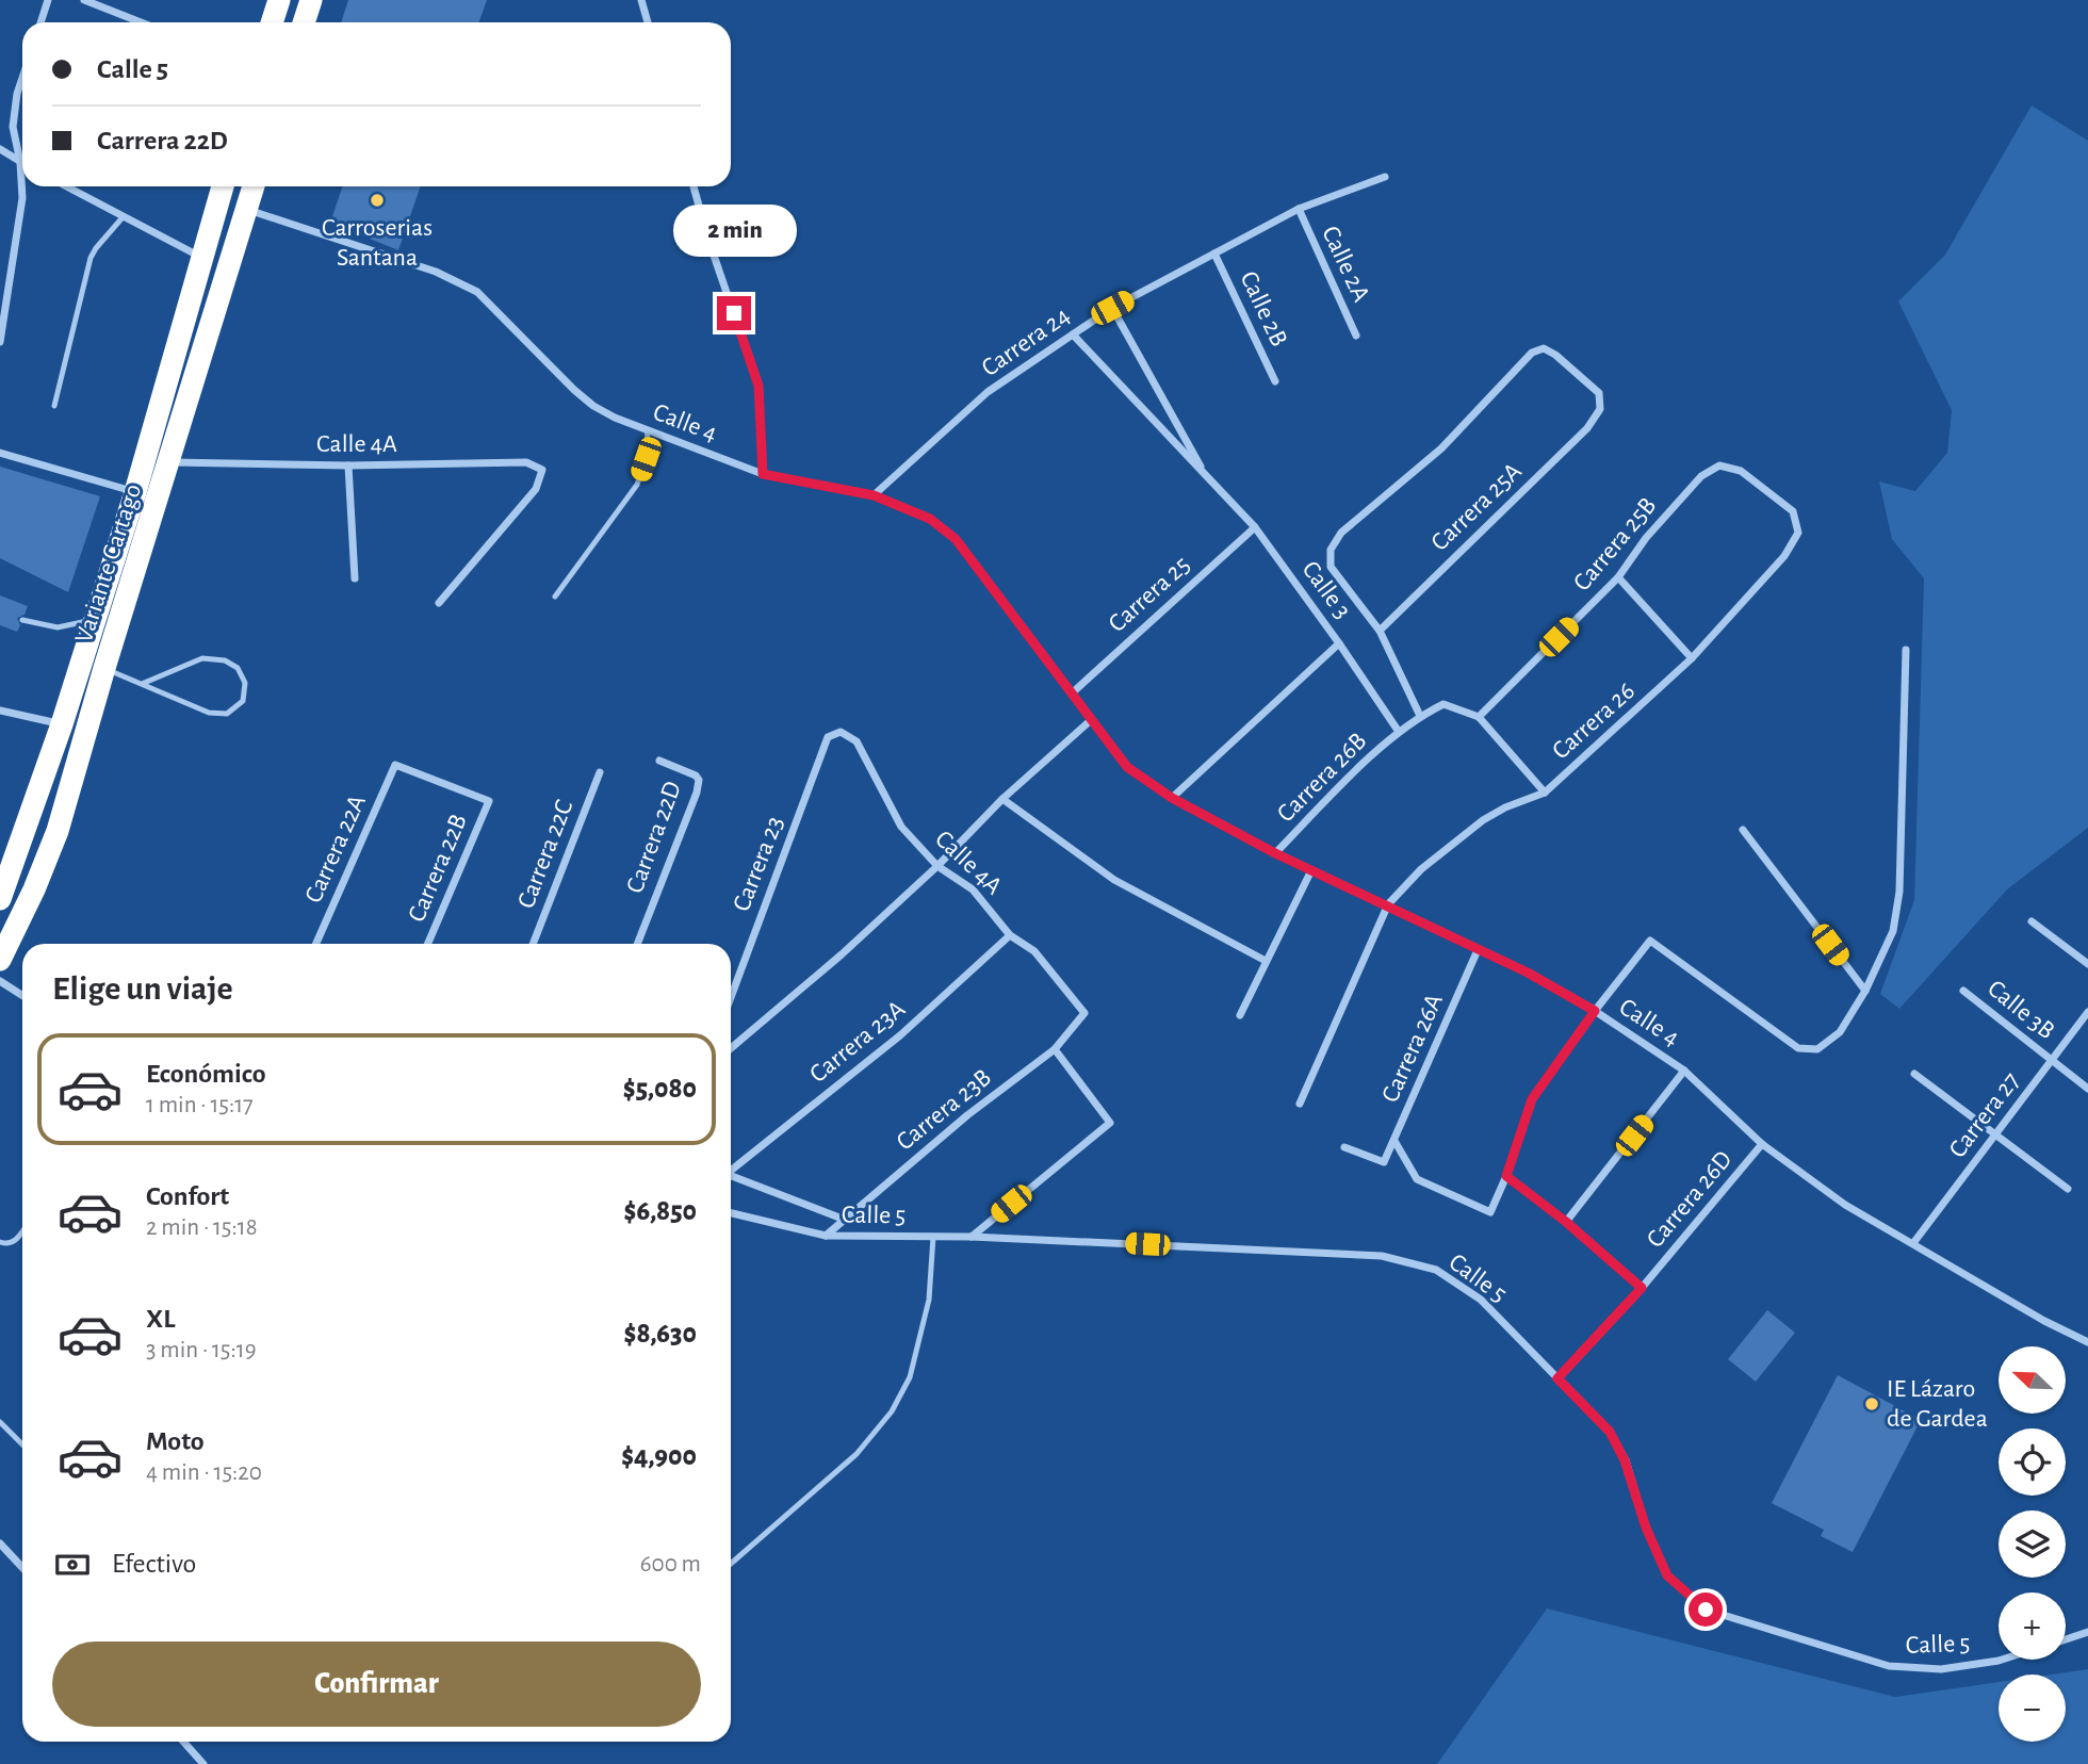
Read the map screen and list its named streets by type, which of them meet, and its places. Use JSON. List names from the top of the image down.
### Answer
{
  "streets": {
    "highway": ["Variante Cartago"],
    "street": [
      "Calle 2A",
      "Calle 2B",
      "Carrera 24",
      "Calle 4",
      "Calle 4A",
      "Carrera 25A",
      "Carrera 25B",
      "Calle 3",
      "Carrera 25",
      "Carrera 26",
      "Carrera 26B",
      "Carrera 22D",
      "Carrera 22A",
      "Carrera 22C",
      "Carrera 23",
      "Carrera 22B",
      "Calle 3B",
      "Carrera 23A",
      "Carrera 26A",
      "Carrera 23B",
      "Carrera 27",
      "Carrera 26D",
      "Calle 5"
    ]
  },
  "crossings": [
    ["Calle 2A", "Carrera 24"],
    ["Calle 2B", "Carrera 24"],
    ["Carrera 24", "Calle 4"],
    ["Carrera 24", "Calle 3"],
    ["Calle 4", "Variante Cartago"],
    ["Calle 4", "Carrera 25"],
    ["Calle 4", "Carrera 26"],
    ["Calle 4", "Carrera 26B"],
    ["Calle 4", "Carrera 26A"],
    ["Calle 4", "Carrera 27"],
    ["Calle 4", "Carrera 26D"],
    ["Calle 4A", "Variante Cartago"],
    ["Calle 4A", "Carrera 23"],
    ["Calle 4A", "Carrera 23A"],
    ["Calle 4A", "Carrera 23B"],
    ["Carrera 25B", "Carrera 26"],
    ["Calle 3", "Carrera 25"],
    ["Calle 3", "Carrera 26B"],
    ["Carrera 22A", "Carrera 22B"],
    ["Calle 3B", "Carrera 27"],
    ["Carrera 23B", "Calle 5"],
    ["Carrera 26D", "Calle 5"]
  ],
  "places": ["Carroserias Santana", "IE Lázaro de Gardea"],
  "north": "top left",
  "page": {
    "banner": ["Calle 5", "Carrera 22D"],
    "bubble": "2 min",
    "heading": "Elige un viaje",
    "list": [
      {
        "name": "Económico",
        "note": "1 min · 15:17",
        "value": "$5,080"
      },
      {
        "name": "Confort",
        "note": "2 min · 15:18",
        "value": "$6,850"
      },
      {
        "name": "XL",
        "note": "3 min · 15:19",
        "value": "$8,630"
      },
      {
        "name": "Moto",
        "note": "4 min · 15:20",
        "value": "$4,900"
      }
    ],
    "map_buttons": ["+", "−"],
    "pay": ["Efectivo", "600 m"],
    "buttons": "Confirmar"
  }
}
